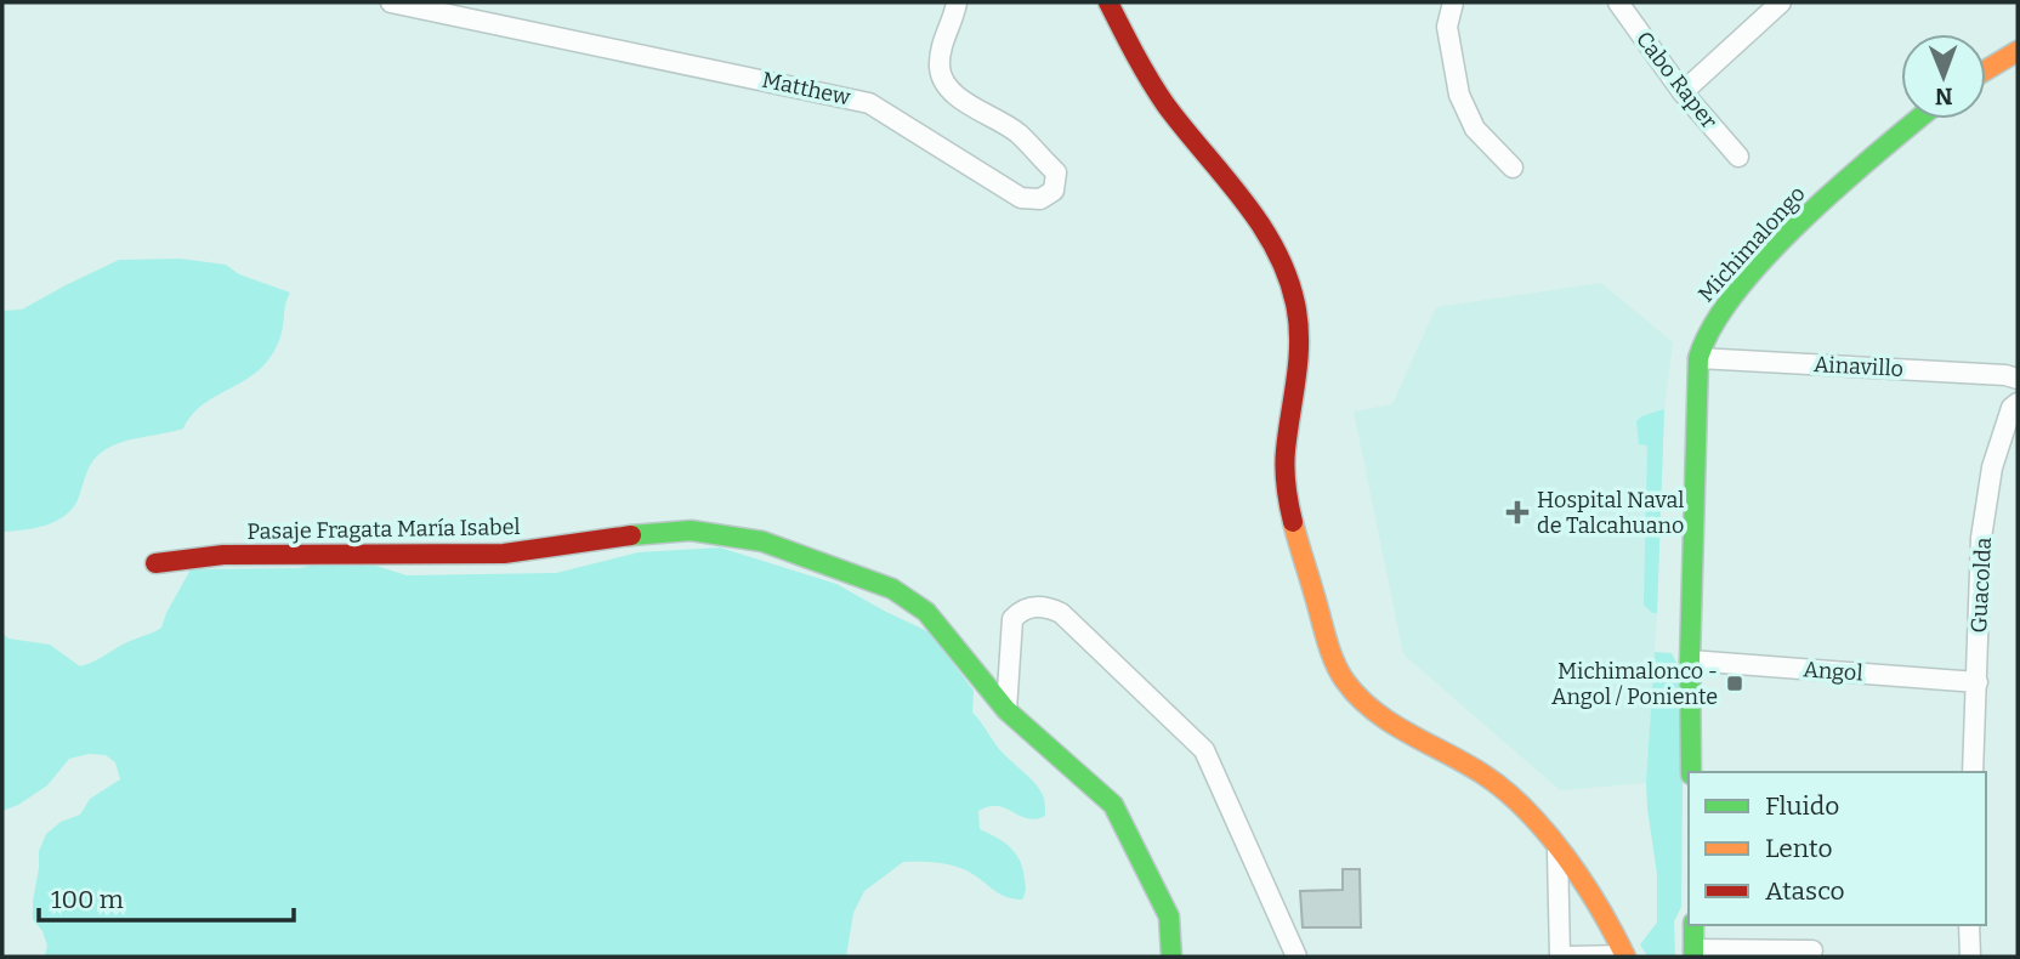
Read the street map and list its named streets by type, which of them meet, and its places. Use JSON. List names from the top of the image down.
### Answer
{
  "streets": {
    "street": [
      "Cabo Raper",
      "Matthew",
      "Michimalongo",
      "Ainavillo",
      "Pasaje Fragata María Isabel",
      "Guacolda",
      "Angol"
    ]
  },
  "crossings": [
    ["Michimalongo", "Ainavillo"],
    ["Michimalongo", "Angol"],
    ["Guacolda", "Angol"]
  ],
  "places": {
    "health": ["Hospital Naval de Talcahuano"],
    "transit": ["Michimalonco - Angol / Poniente"]
  },
  "legend": ["Fluido", "Lento", "Atasco"],
  "scale_bar": "100 m",
  "north": "bottom"
}
